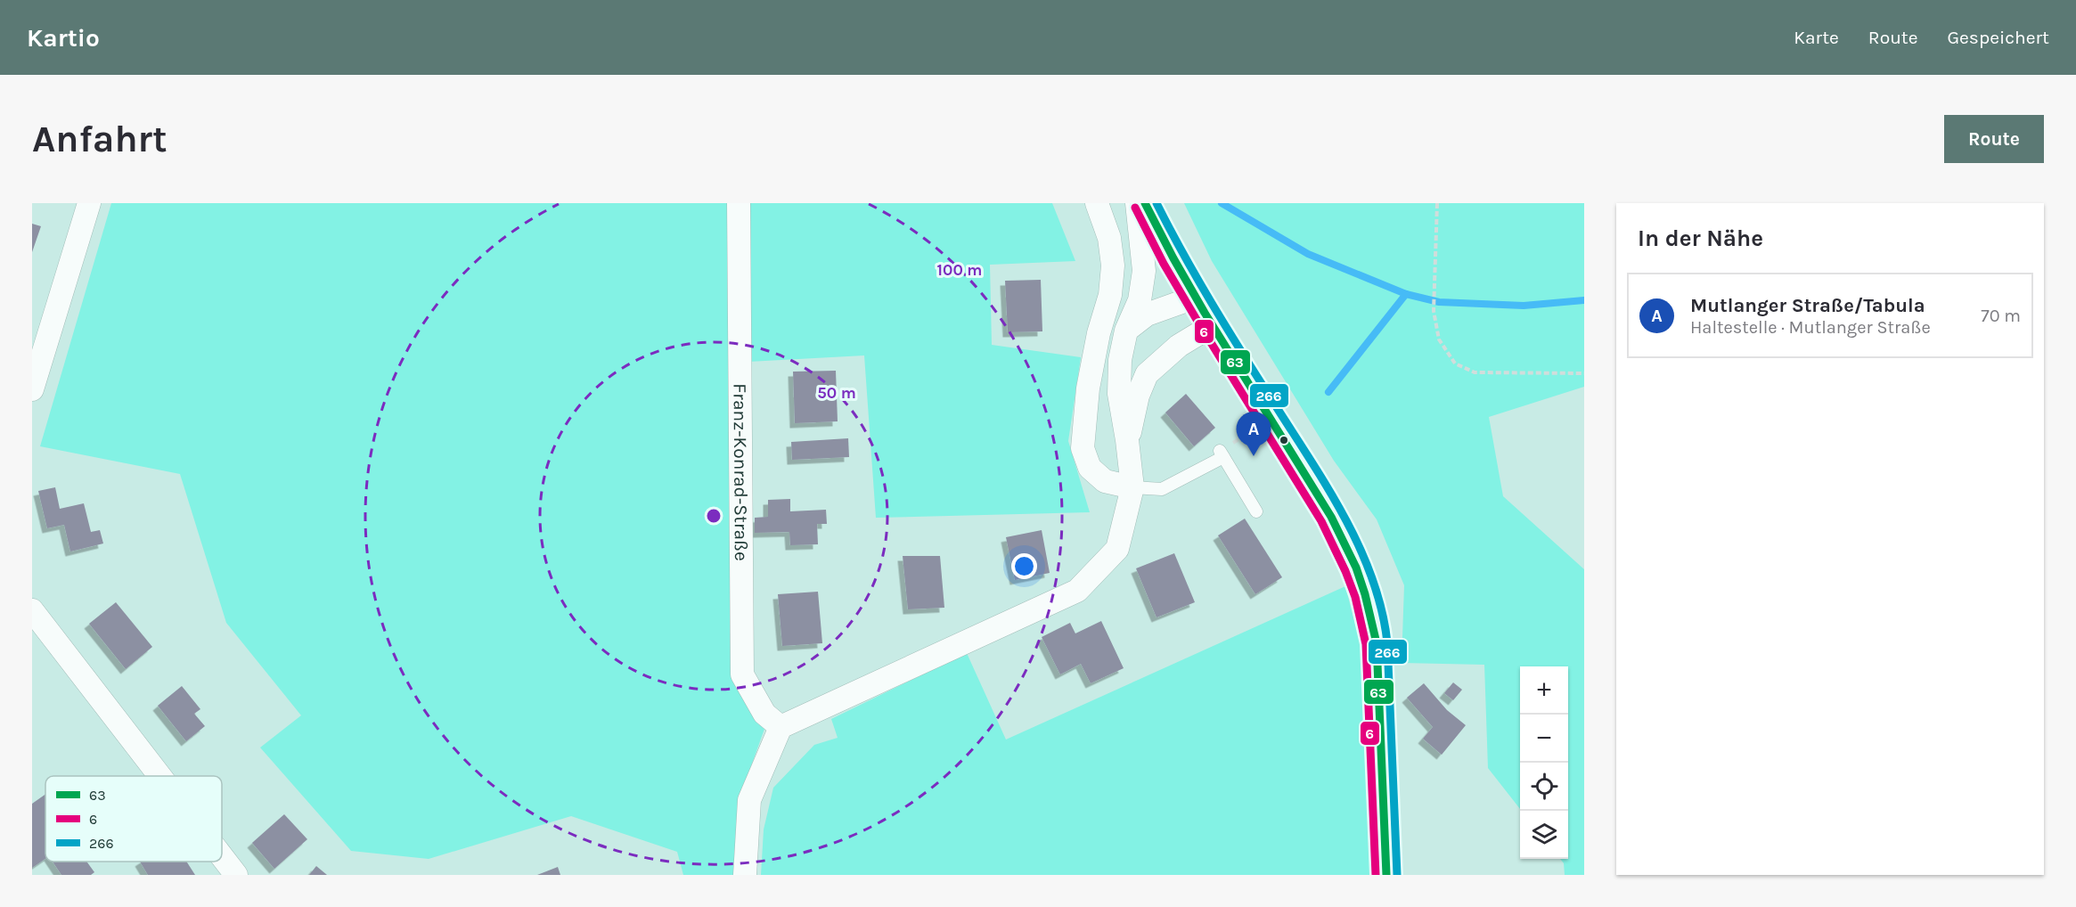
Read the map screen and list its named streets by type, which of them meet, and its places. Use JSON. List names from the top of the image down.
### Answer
{
  "streets": {
    "street": ["Franz-Konrad-Straße"]
  },
  "lines": ["transit line 63", "transit line 266", "transit line 6"],
  "legend": ["63", "6", "266"],
  "page": {
    "header": "Kartio",
    "nav": ["Karte", "Route", "Gespeichert"],
    "buttons": "Route",
    "title": "Anfahrt",
    "heading": "In der Nähe",
    "list": [
      {
        "mark": "A",
        "name": "Mutlanger Straße/Tabula",
        "note": "Haltestelle · Mutlanger Straße",
        "value": "70 m"
      }
    ],
    "pins": "A",
    "map_buttons": ["+", "−"]
  },
  "rings": ["100 m", "50 m"]
}
